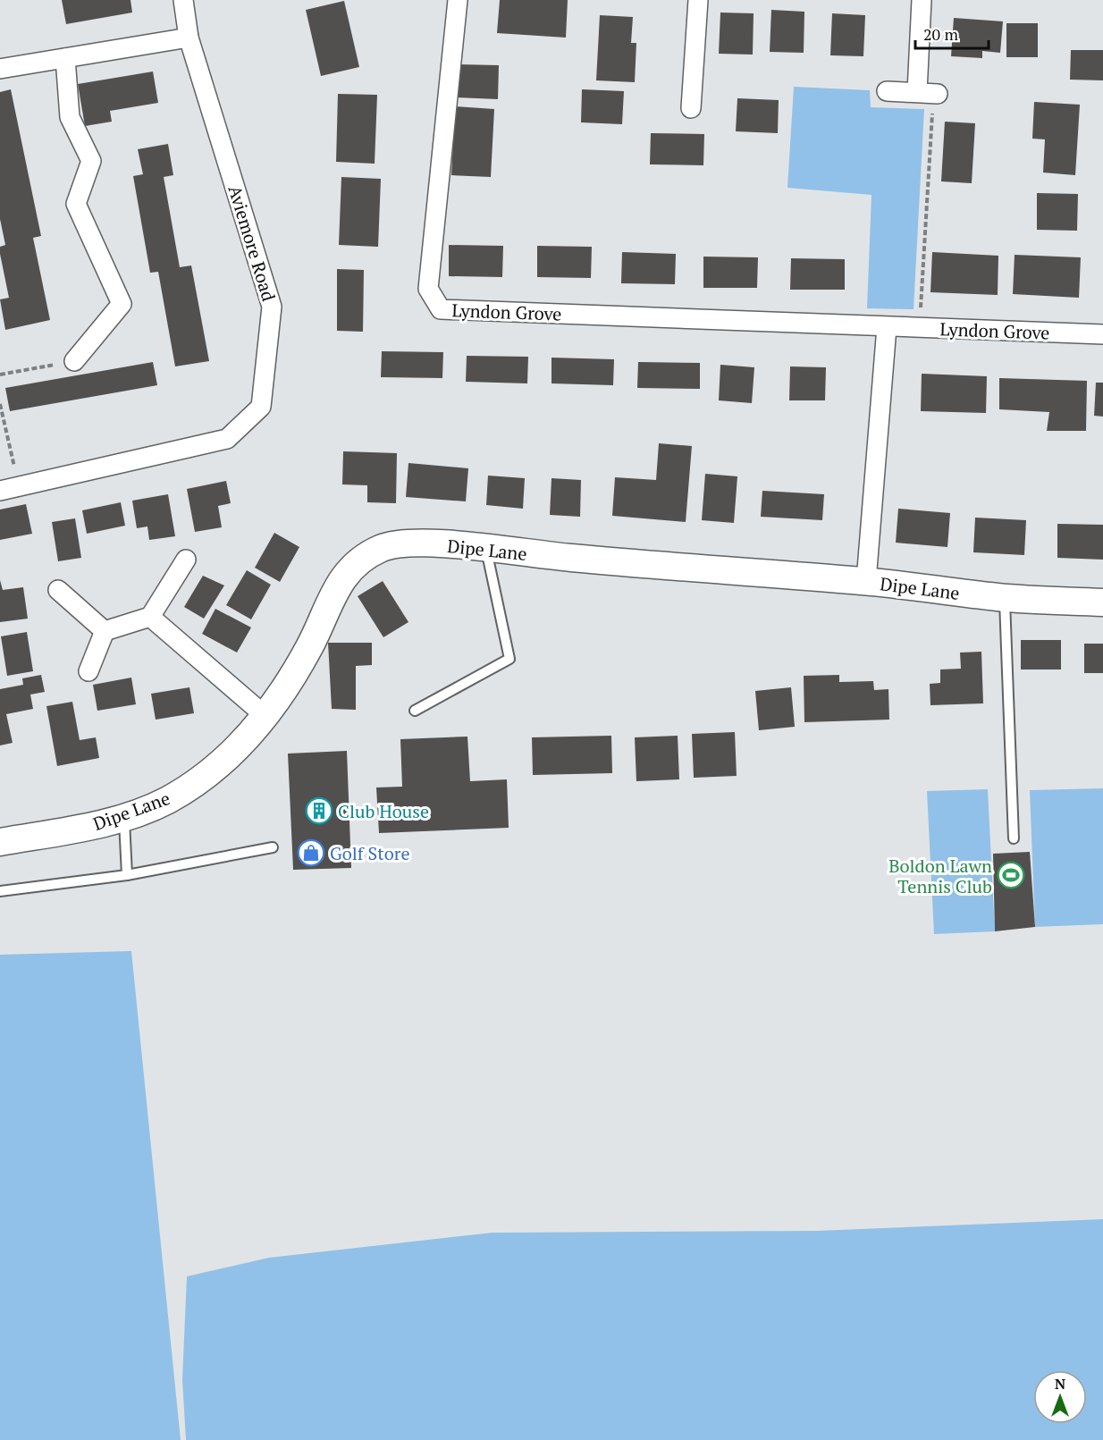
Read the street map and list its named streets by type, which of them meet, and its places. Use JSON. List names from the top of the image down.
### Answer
{
  "streets": {
    "street": ["Aviemore Road", "Lyndon Grove", "Dipe Lane"]
  },
  "places": {
    "building": ["Club House"],
    "shop": ["Golf Store"],
    "sports": ["Boldon Lawn Tennis Club"]
  },
  "scale_bar": "20 m",
  "north": "top"
}
